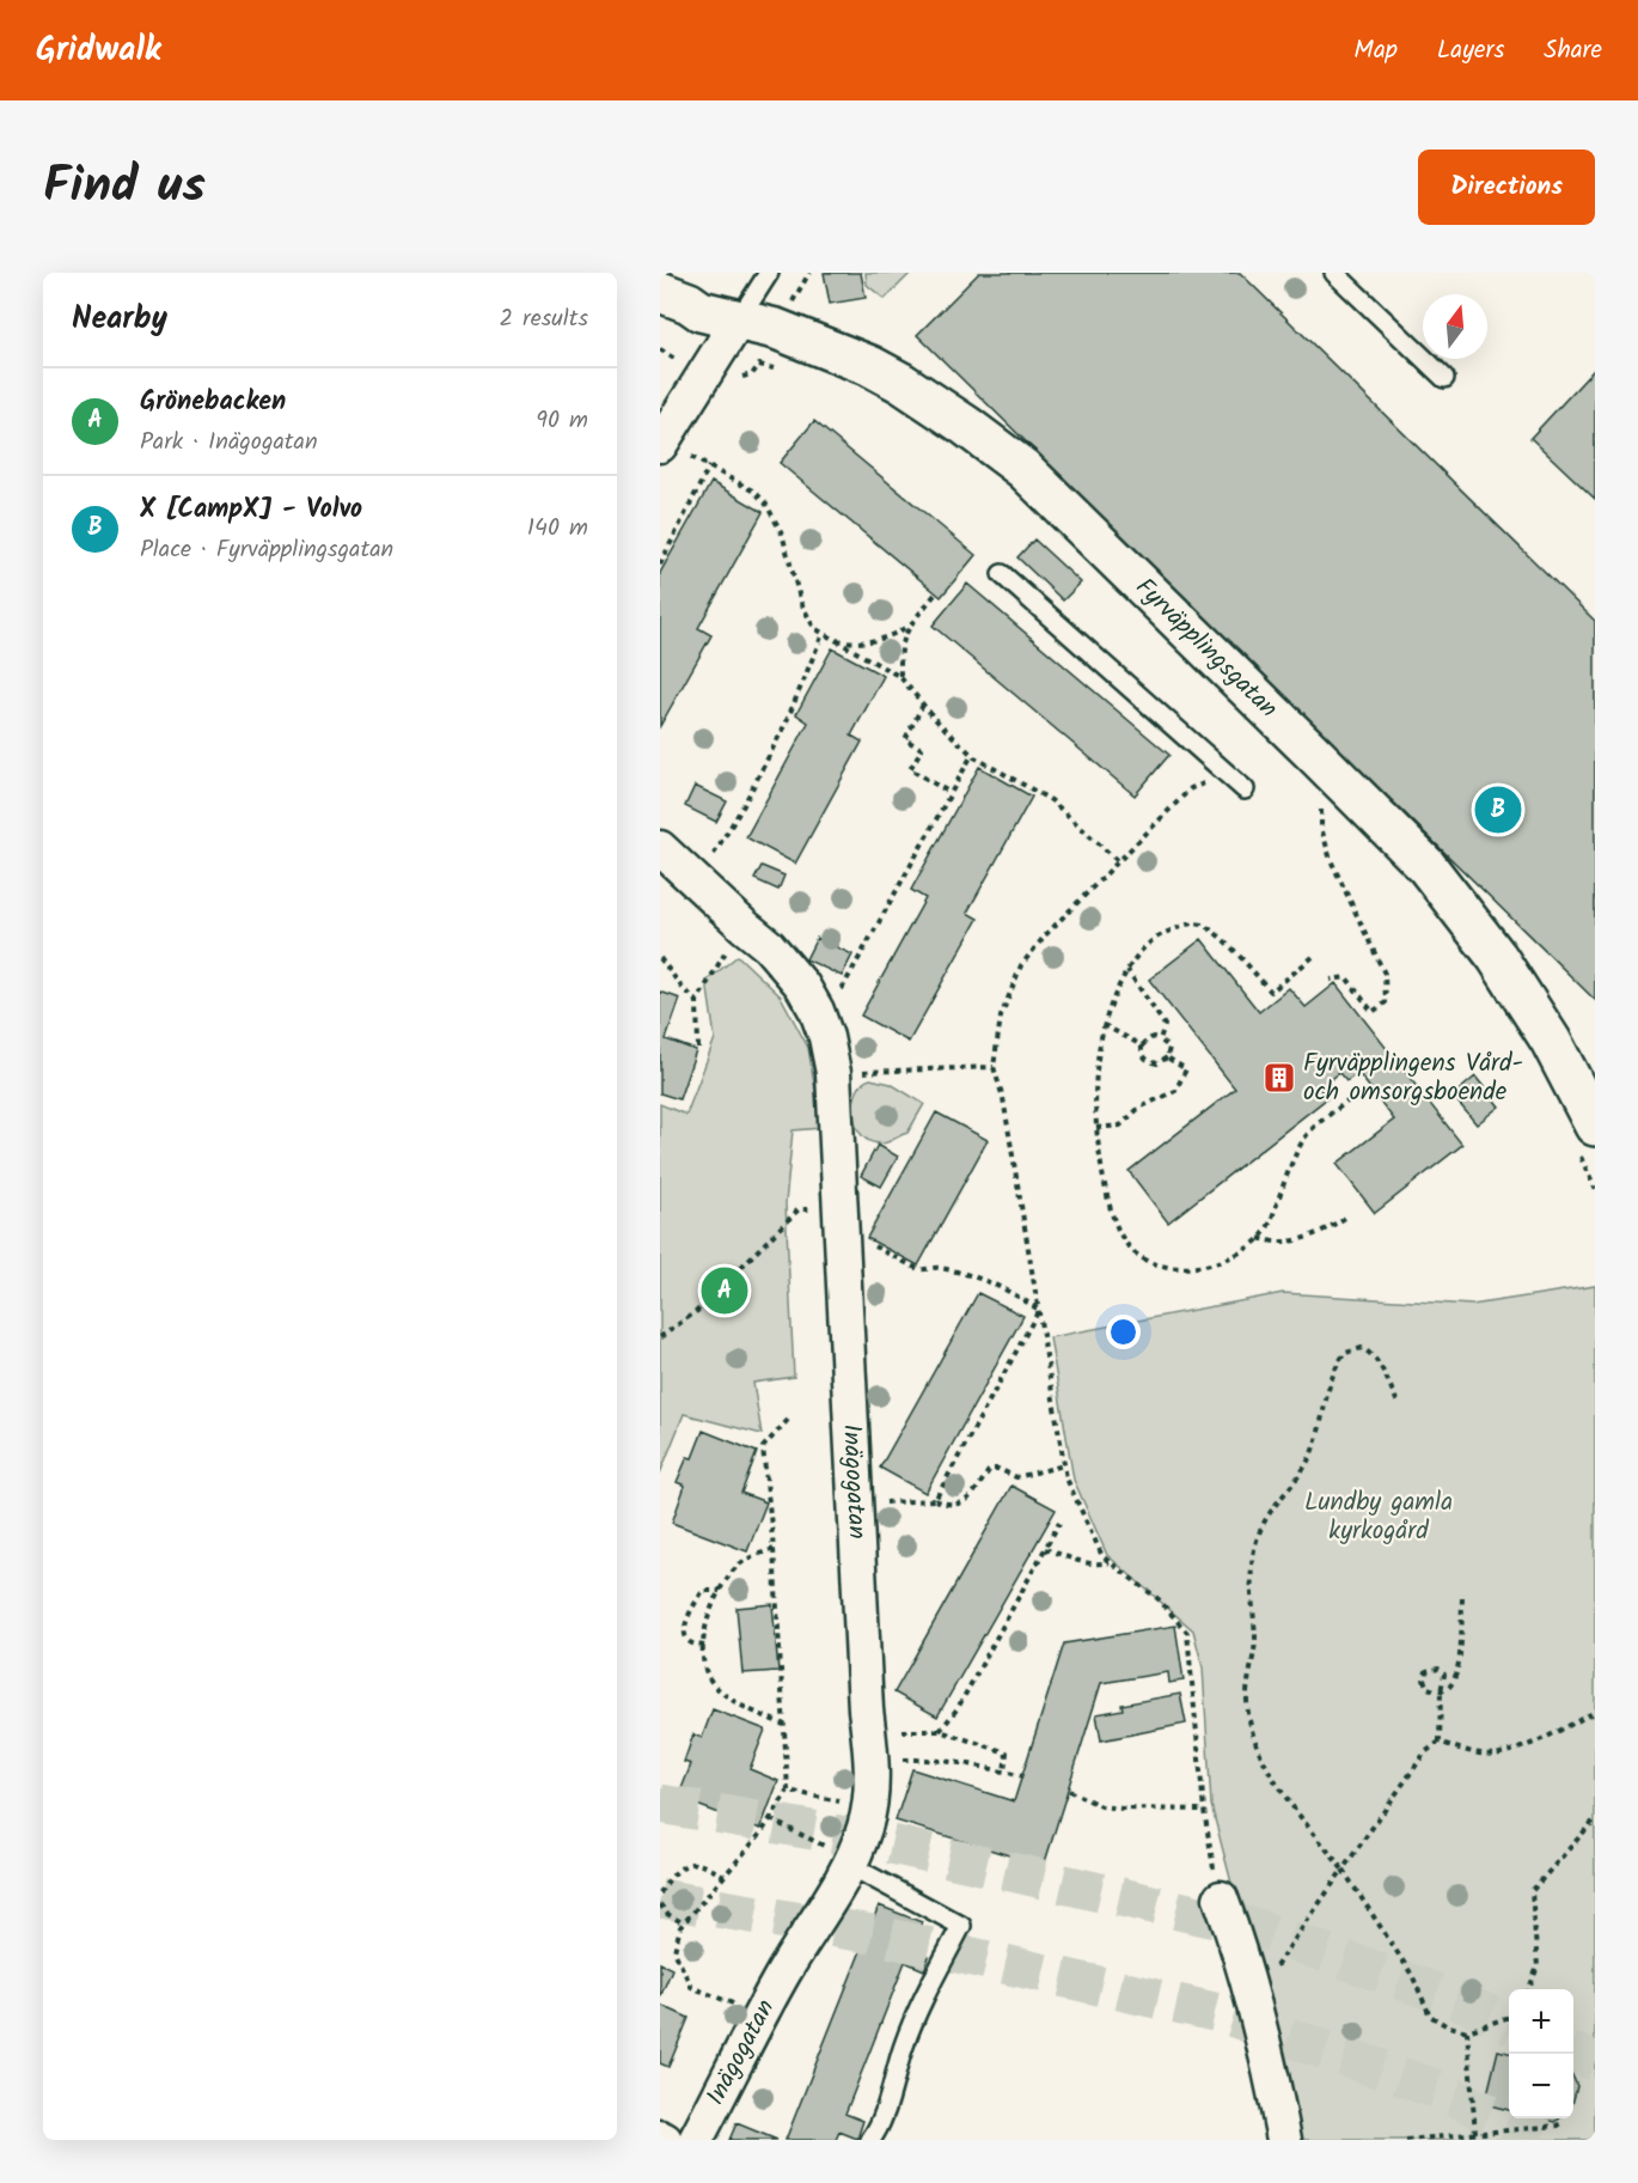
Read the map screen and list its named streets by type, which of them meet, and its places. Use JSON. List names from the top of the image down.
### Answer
{
  "streets": {
    "street": ["Fyrväpplingsgatan", "Inägogatan"]
  },
  "parks": ["Lundby gamla kyrkogård"],
  "places": {
    "building": ["Fyrväpplingens Vård- och omsorgsboende"]
  },
  "north": "top",
  "page": {
    "header": "Gridwalk",
    "nav": ["Map", "Layers", "Share"],
    "title": "Find us",
    "buttons": "Directions",
    "heading": ["Nearby", "2 results"],
    "list": [
      {
        "mark": "A",
        "name": "Grönebacken",
        "note": "Park · Inägogatan",
        "value": "90 m"
      },
      {
        "mark": "B",
        "name": "X [CampX] - Volvo",
        "note": "Place · Fyrväpplingsgatan",
        "value": "140 m"
      }
    ],
    "pins": ["B", "A"],
    "map_buttons": ["+", "−"]
  }
}
